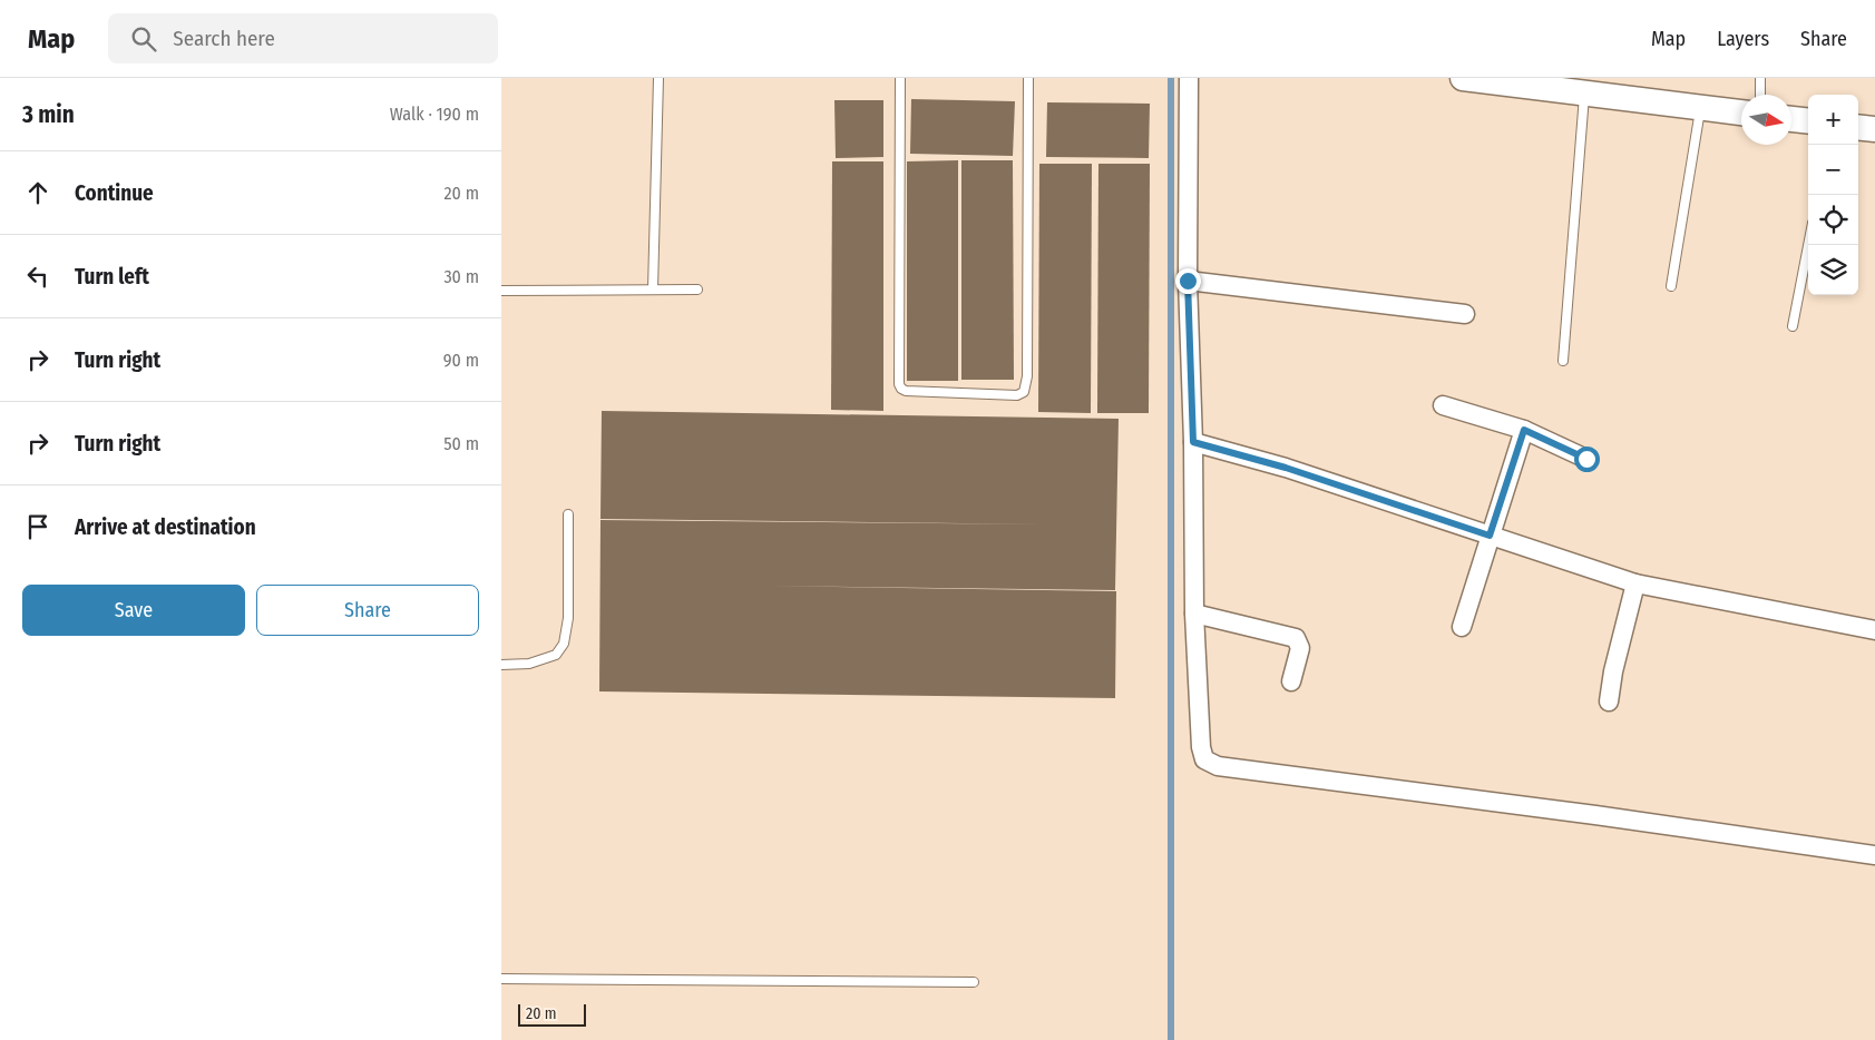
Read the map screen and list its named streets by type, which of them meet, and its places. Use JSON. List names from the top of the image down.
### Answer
{
  "scale_bar": "20 m",
  "north": "right",
  "page": {
    "header": "Map",
    "search": "Search here",
    "nav": ["Map", "Layers", "Share"],
    "heading": ["3 min", "Walk · 190 m"],
    "map_buttons": ["+", "−"],
    "list": [
      ["Continue", "20 m"],
      ["Turn left", "30 m"],
      ["Turn right", "90 m"],
      ["Turn right", "50 m"],
      "Arrive at destination"
    ],
    "buttons": ["Save", "Share"],
    "scale": "20 m"
  }
}
